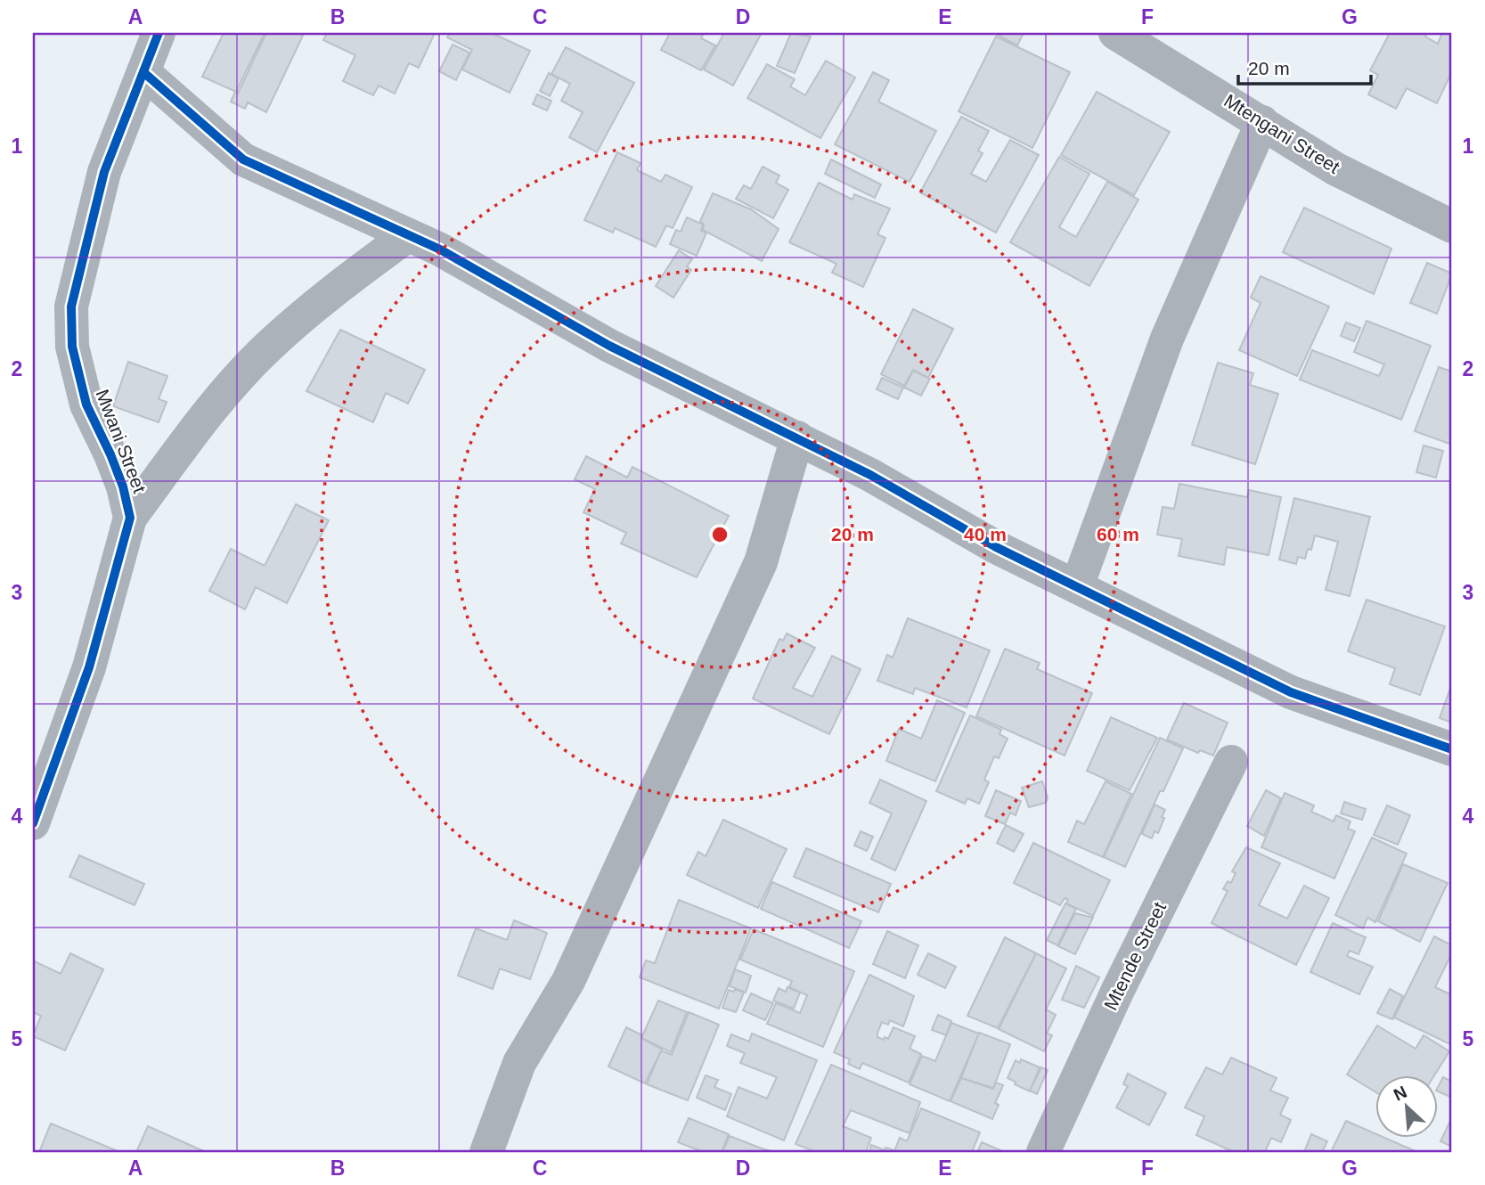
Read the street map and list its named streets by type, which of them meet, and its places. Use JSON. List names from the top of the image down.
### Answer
{
  "streets": {
    "street": ["Mtengani Street", "Mwani Street", "Mtende Street"]
  },
  "scale_bar": "20 m",
  "north": "top left",
  "grid": {
    "columns": [
      "A",
      "B",
      "C",
      "D",
      "E",
      "F",
      "G"
    ],
    "rows": [
      "1",
      "2",
      "3",
      "4",
      "5"
    ]
  },
  "rings": ["20 m", "40 m", "60 m"]
}
